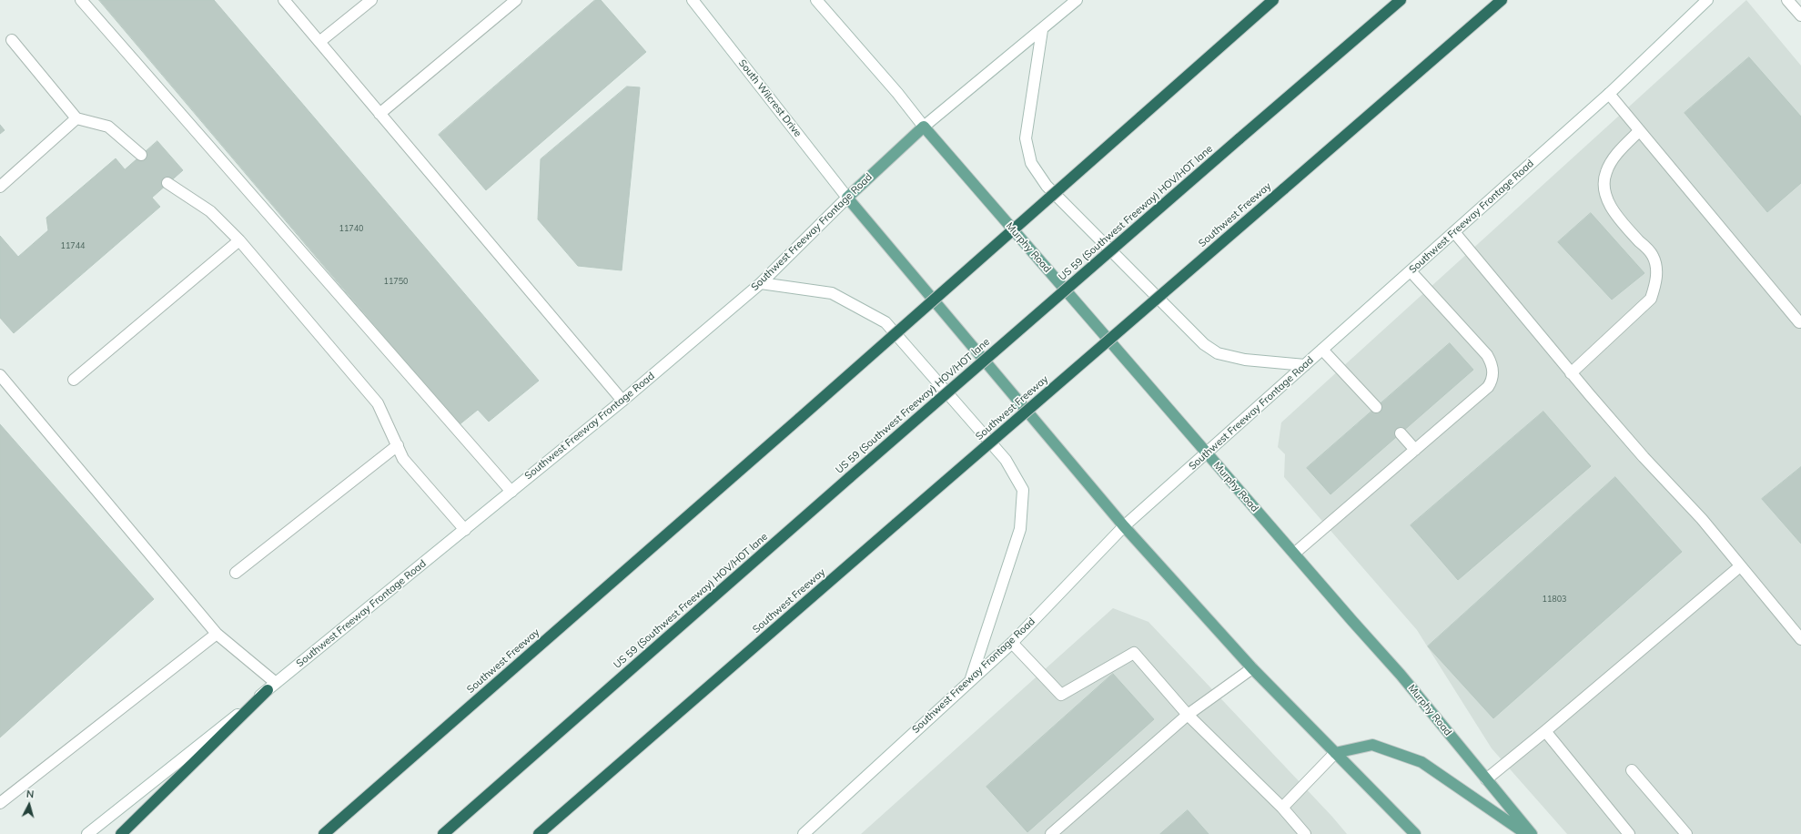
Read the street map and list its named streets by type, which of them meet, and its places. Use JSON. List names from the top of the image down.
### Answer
{
  "streets": {
    "highway": ["US 59 (Southwest Freeway) HOV/HOT lane", "Southwest Freeway"],
    "main road": ["South Wilcrest Drive", "Southwest Freeway Frontage Road", "Murphy Road"]
  },
  "crossings": [
    ["South Wilcrest Drive", "Southwest Freeway Frontage Road"],
    ["Southwest Freeway Frontage Road", "Murphy Road"]
  ],
  "house_numbers": [
    "11740",
    "11744",
    "11750",
    "11803"
  ],
  "north": "top"
}
